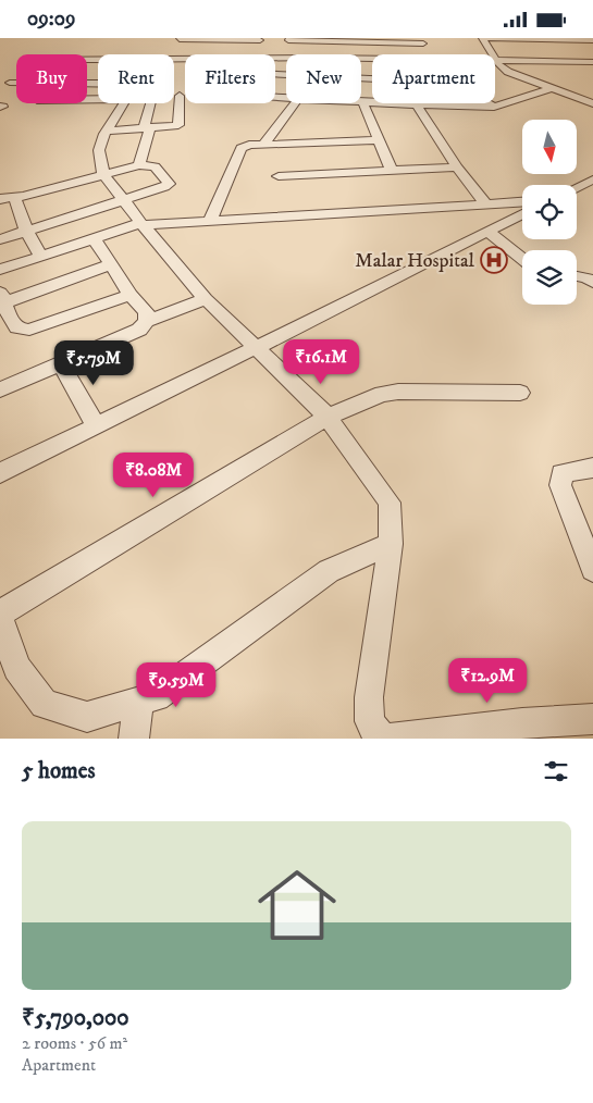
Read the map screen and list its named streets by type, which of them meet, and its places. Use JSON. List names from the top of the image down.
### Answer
{
  "places": {
    "hospital": ["Malar Hospital"]
  },
  "north": "bottom",
  "page": {
    "status": "09:09",
    "chip": [
      "Buy",
      "Rent",
      "Filters",
      "New",
      "Apartment"
    ],
    "price": [
      "₹16.1M",
      "₹5.79M",
      "₹8.08M",
      "₹12.9M",
      "₹9.59M"
    ],
    "heading": "5 homes",
    "list": [
      {
        "name": "₹5,790,000",
        "note": "2 rooms · 56 m² · Apartment"
      }
    ]
  }
}
